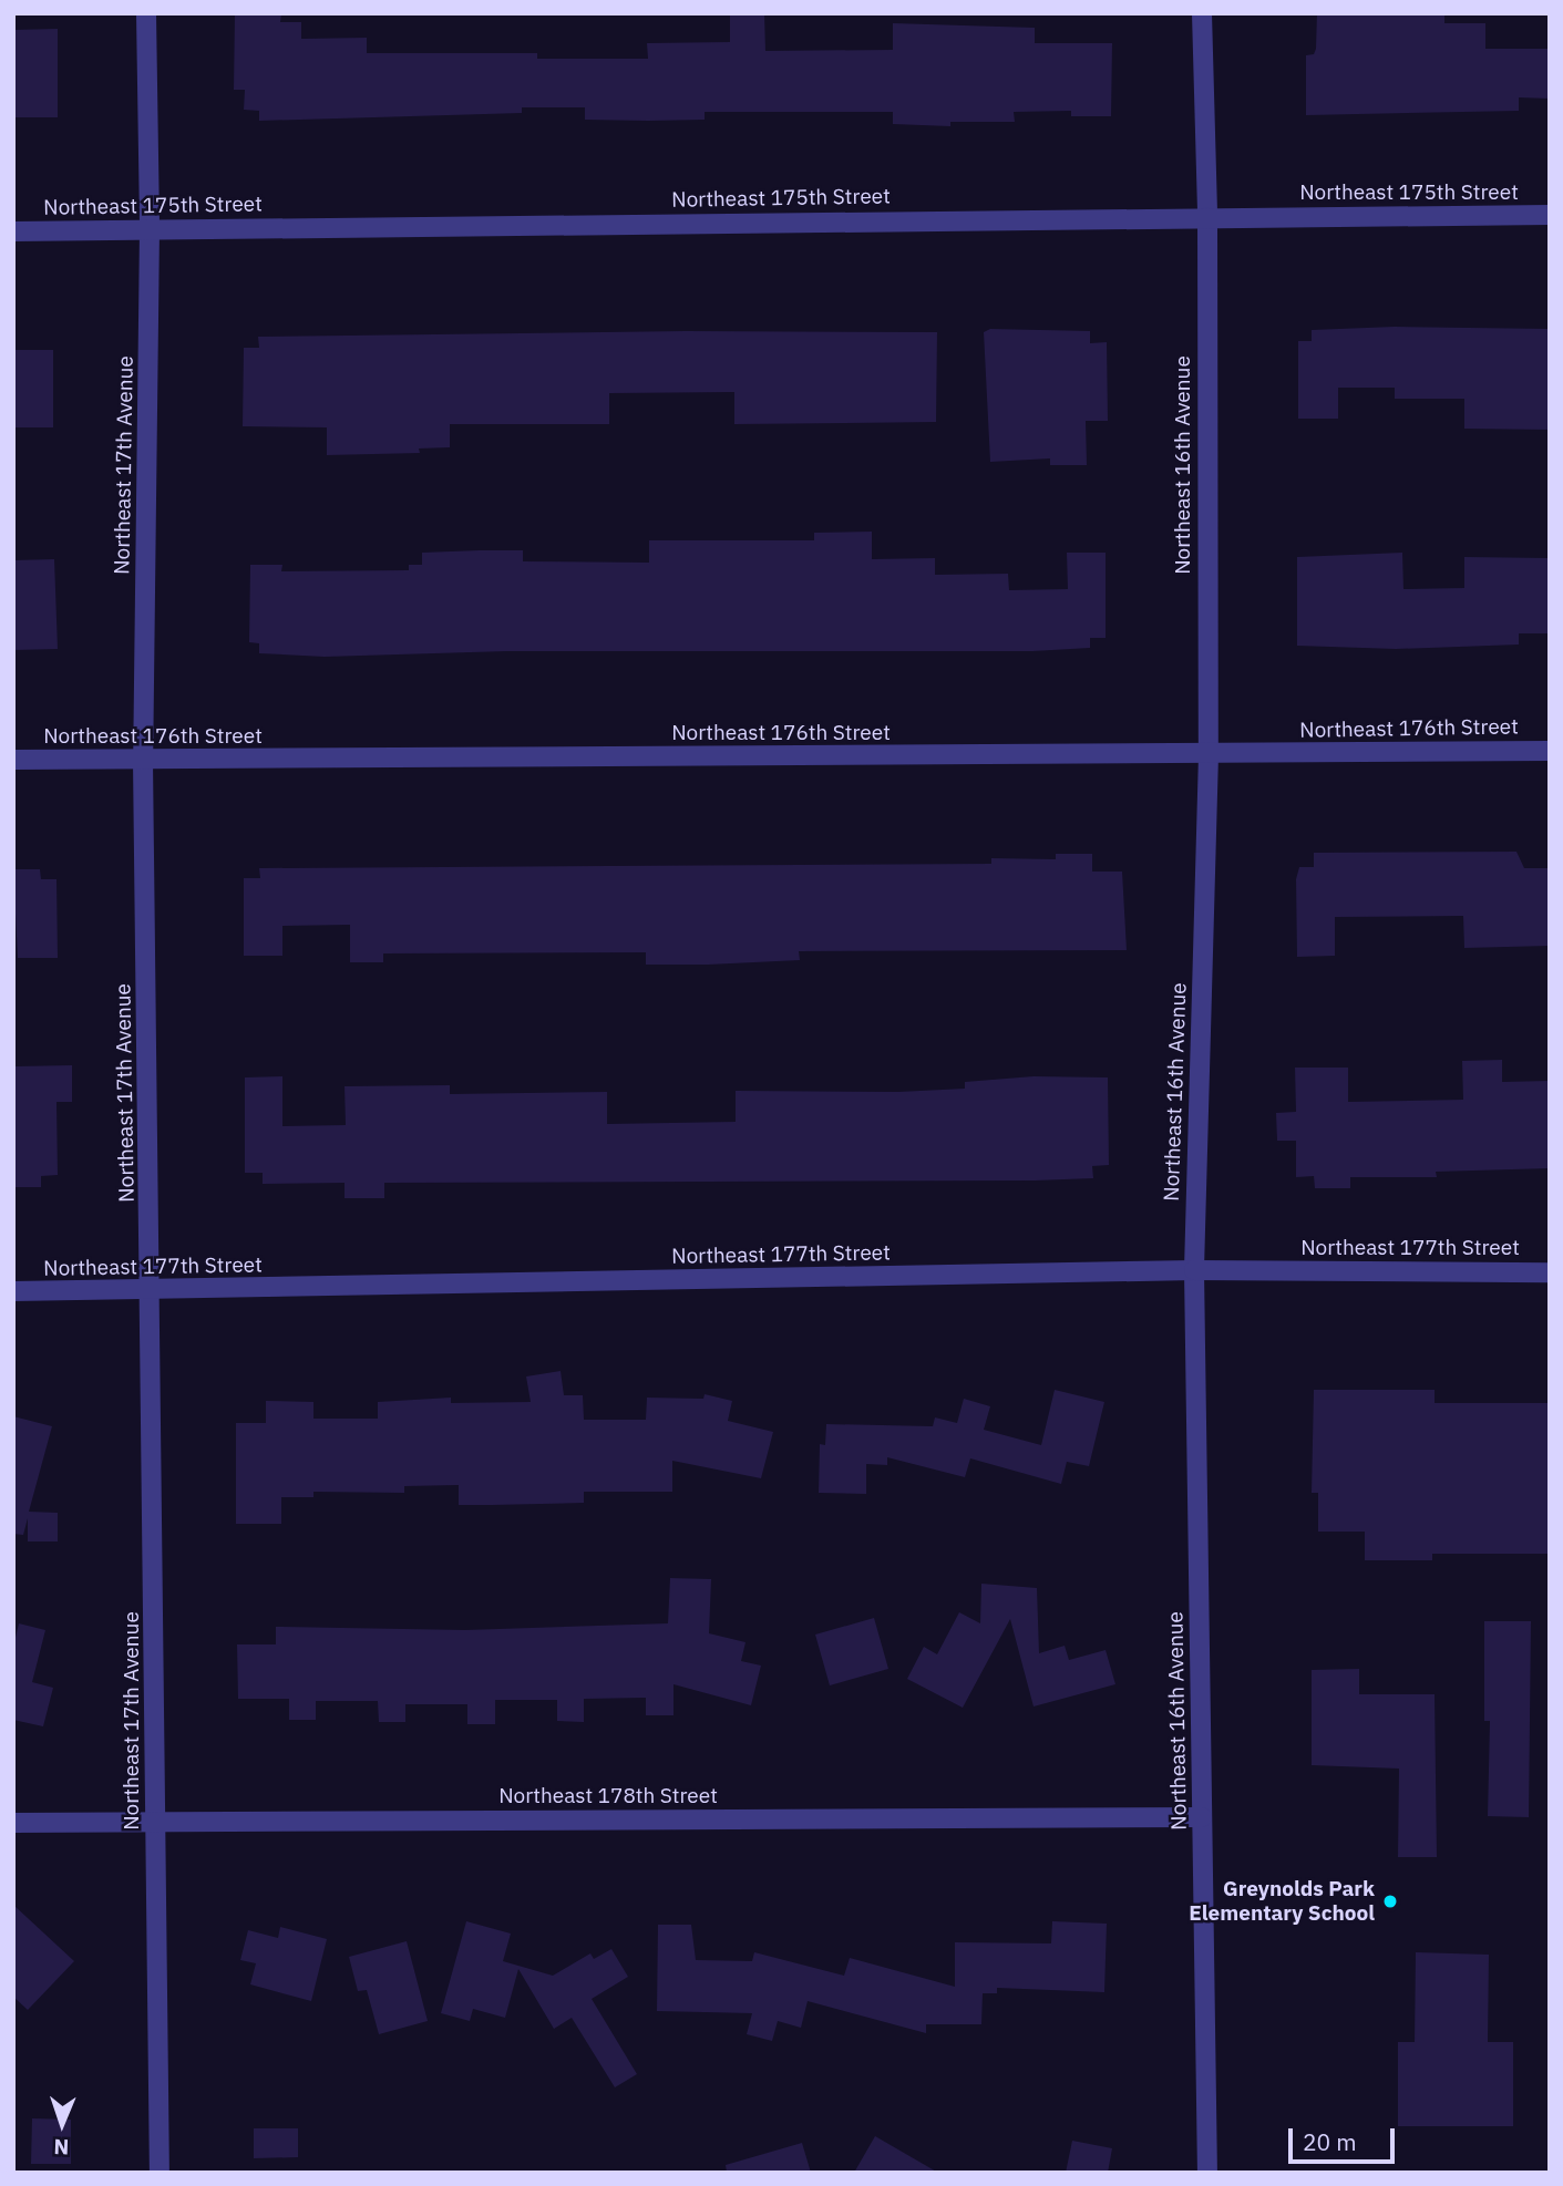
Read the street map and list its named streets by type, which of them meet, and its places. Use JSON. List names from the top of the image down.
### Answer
{
  "streets": {
    "street": [
      "Northeast 175th Street",
      "Northeast 17th Avenue",
      "Northeast 16th Avenue",
      "Northeast 176th Street",
      "Northeast 177th Street",
      "Northeast 178th Street"
    ]
  },
  "crossings": [
    ["Northeast 175th Street", "Northeast 17th Avenue"],
    ["Northeast 175th Street", "Northeast 16th Avenue"],
    ["Northeast 17th Avenue", "Northeast 176th Street"],
    ["Northeast 17th Avenue", "Northeast 177th Street"],
    ["Northeast 17th Avenue", "Northeast 178th Street"],
    ["Northeast 16th Avenue", "Northeast 176th Street"],
    ["Northeast 16th Avenue", "Northeast 177th Street"],
    ["Northeast 16th Avenue", "Northeast 178th Street"]
  ],
  "places": ["Greynolds Park Elementary School"],
  "scale_bar": "20 m",
  "north": "bottom"
}
